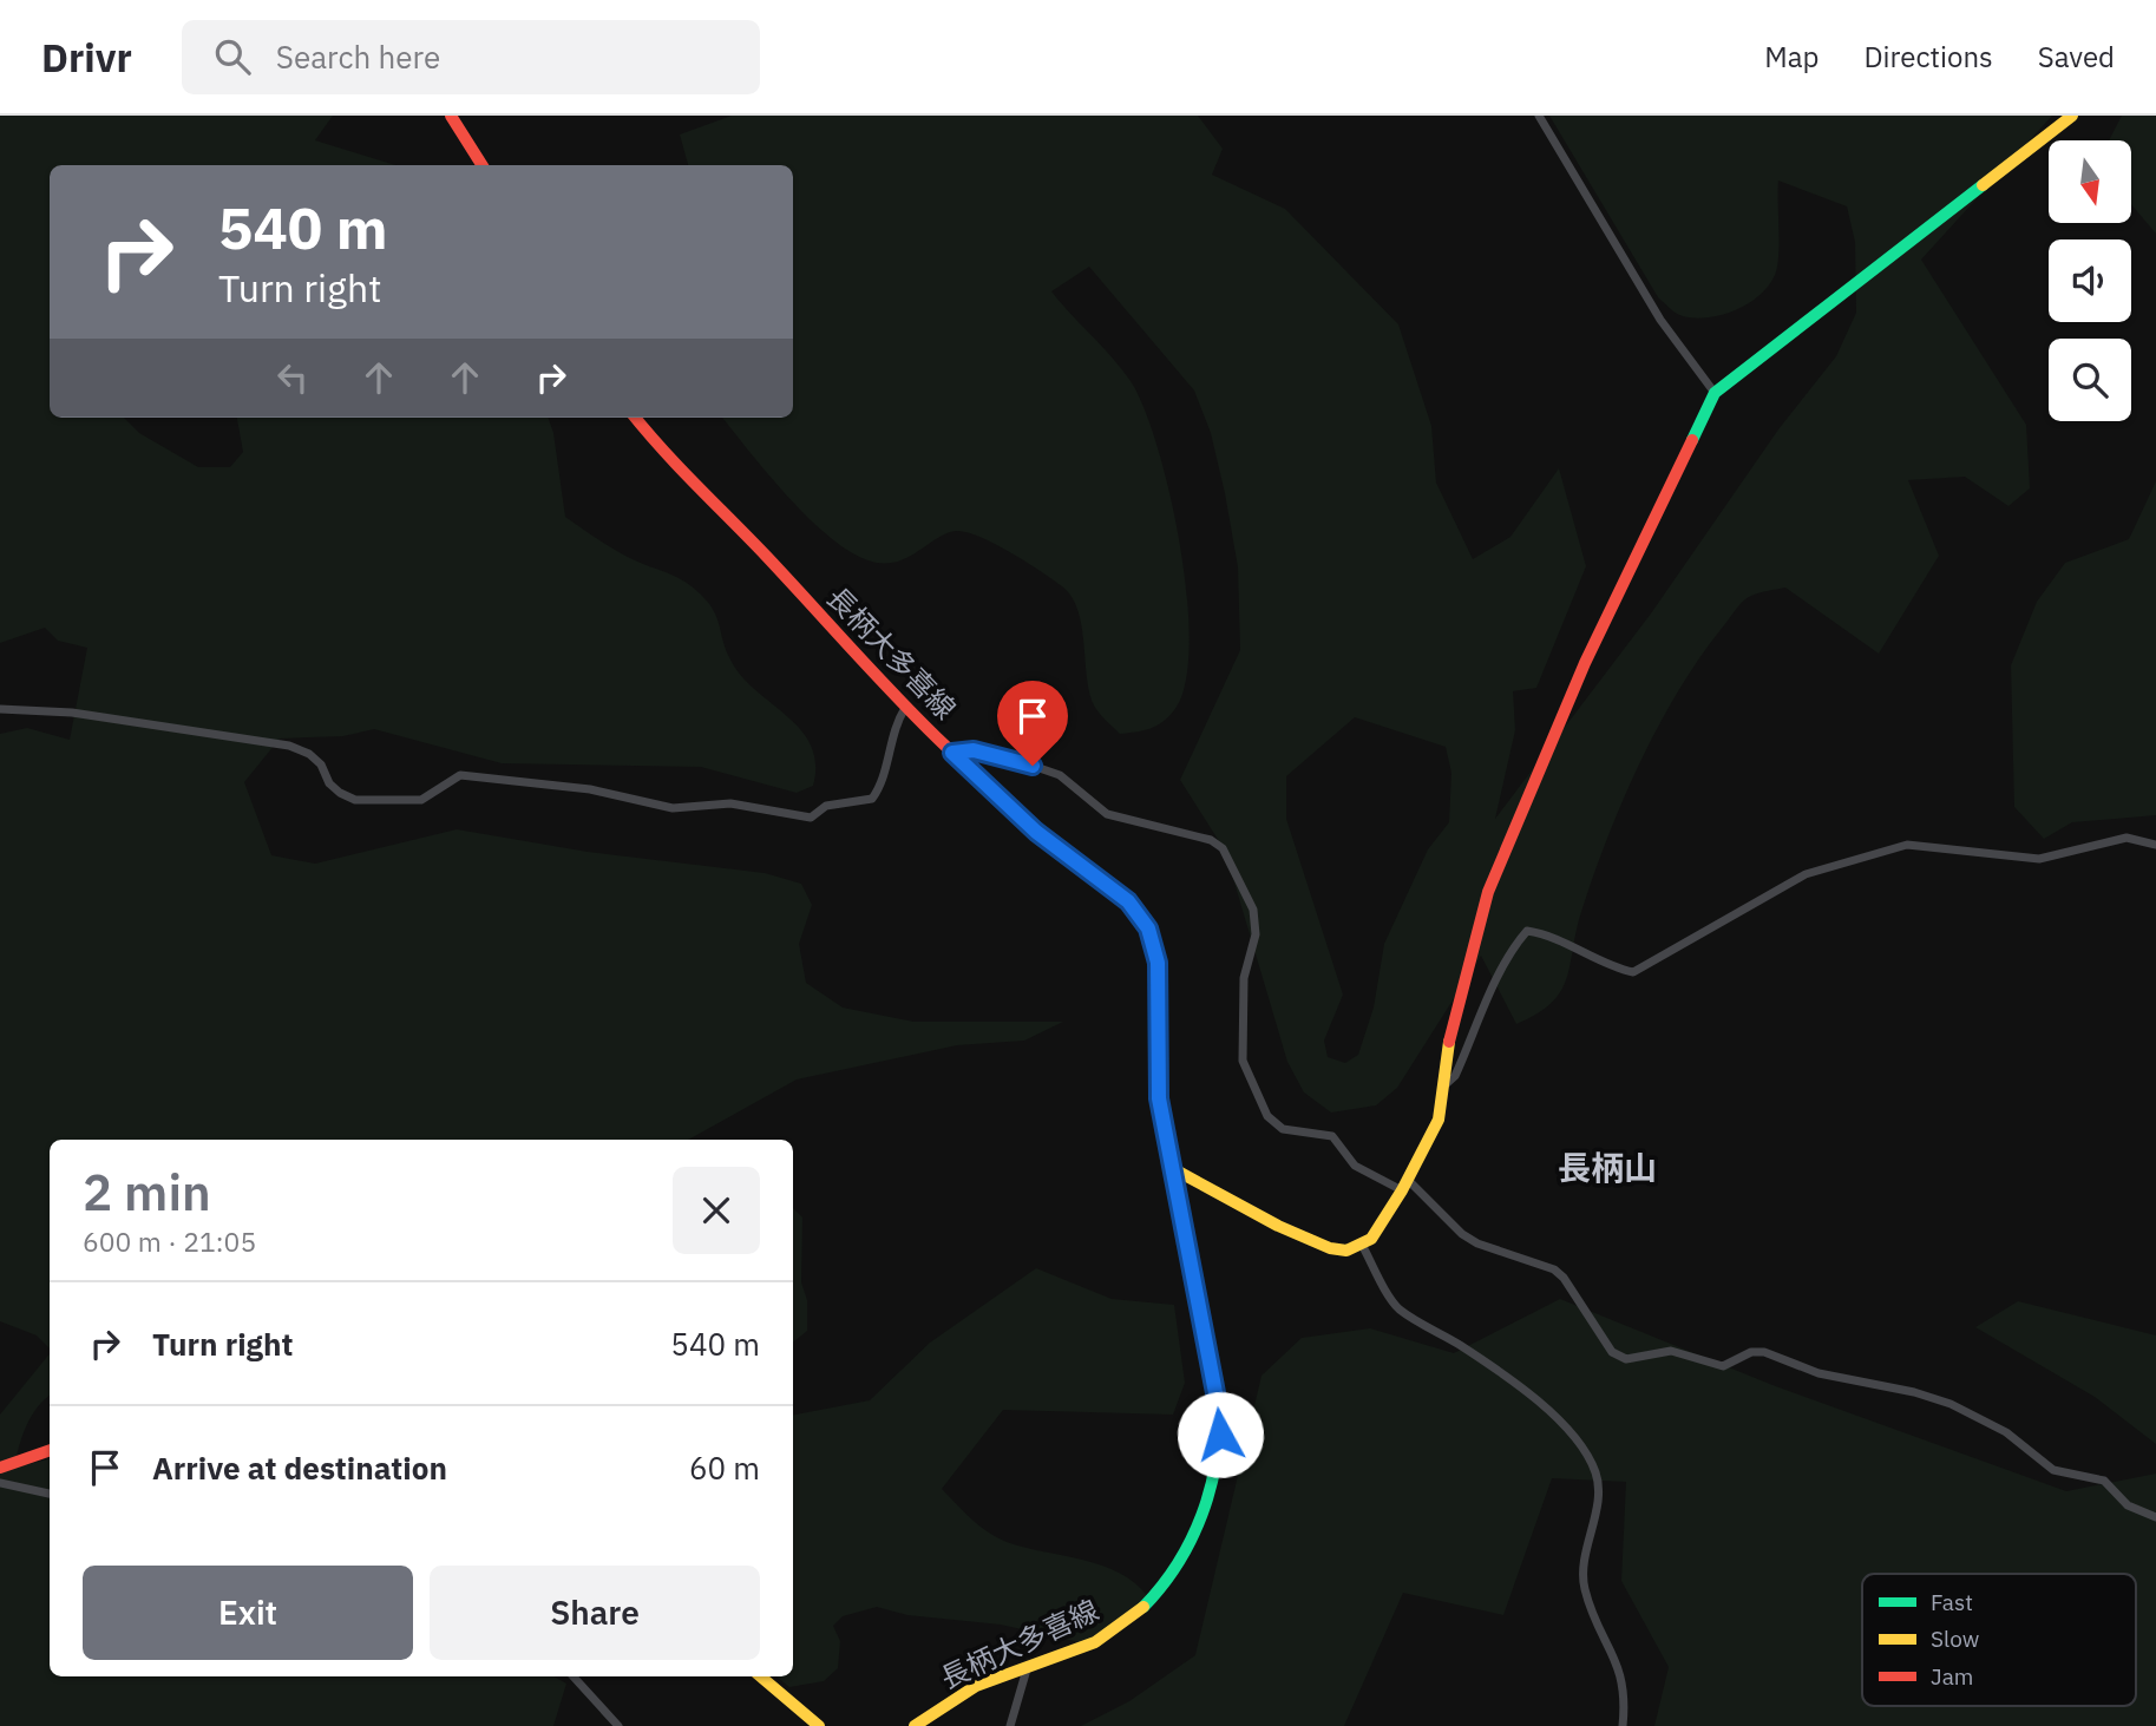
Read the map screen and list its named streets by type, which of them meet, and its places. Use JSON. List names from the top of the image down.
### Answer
{
  "streets": {
    "main road": ["長柄大多喜線"]
  },
  "districts": ["長柄山"],
  "legend": ["Fast", "Slow", "Jam"],
  "north": "bottom",
  "page": {
    "header": "Drivr",
    "search": "Search here",
    "nav": ["Map", "Directions", "Saved"],
    "turn": ["540 m", "Turn right"],
    "heading": ["2 min", "600 m · 21:05"],
    "list": [
      {
        "name": "Turn right",
        "value": "540 m"
      },
      {
        "name": "Arrive at destination",
        "value": "60 m"
      }
    ],
    "buttons": ["Exit", "Share"]
  }
}
